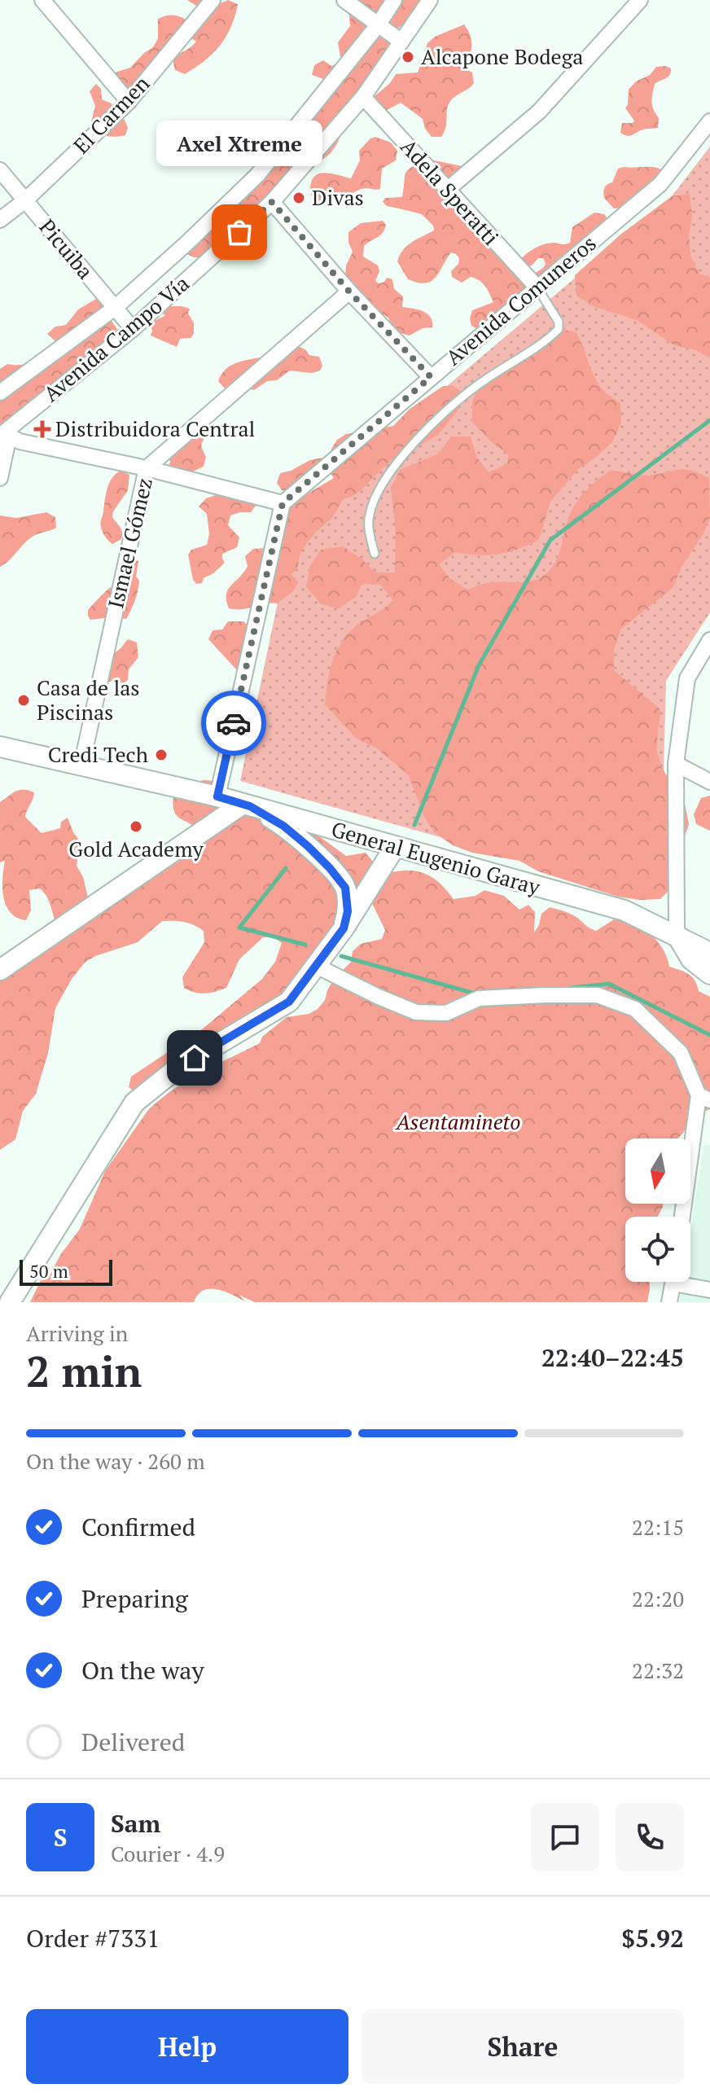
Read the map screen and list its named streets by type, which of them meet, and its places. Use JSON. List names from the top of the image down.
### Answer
{
  "streets": {
    "street": [
      "El Carmen",
      "Adela Speratti",
      "Picuiba",
      "Avenida Comuneros",
      "Avenida Campo Vía",
      "Ismael Gómez",
      "General Eugenio Garay"
    ]
  },
  "crossings": [
    ["El Carmen", "Picuiba"],
    ["Adela Speratti", "Avenida Comuneros"],
    ["Adela Speratti", "Avenida Campo Vía"],
    ["Picuiba", "Avenida Campo Vía"],
    ["Ismael Gómez", "General Eugenio Garay"]
  ],
  "parks": ["Asentamineto"],
  "places": {
    "other": [
      "Alcapone Bodega",
      "Divas",
      "Axel Xtreme",
      "Casa de las Piscinas",
      "Credi Tech",
      "Gold Academy"
    ],
    "health": ["Distribuidora Central"]
  },
  "scale_bar": "50 m",
  "north": "bottom",
  "page": {
    "bubble": "Axel Xtreme",
    "scale": "50 m",
    "heading": ["2 min", "Arriving in", "22:40–22:45"],
    "panel": [
      "Sam",
      "Courier · 4.9",
      "Order #7331",
      "$5.92"
    ],
    "bar": "On the way · 260 m",
    "list": [
      ["Confirmed", "22:15"],
      ["Preparing", "22:20"],
      ["On the way", "22:32"],
      "Delivered"
    ],
    "round": "S",
    "buttons": ["Help", "Share"]
  }
}
